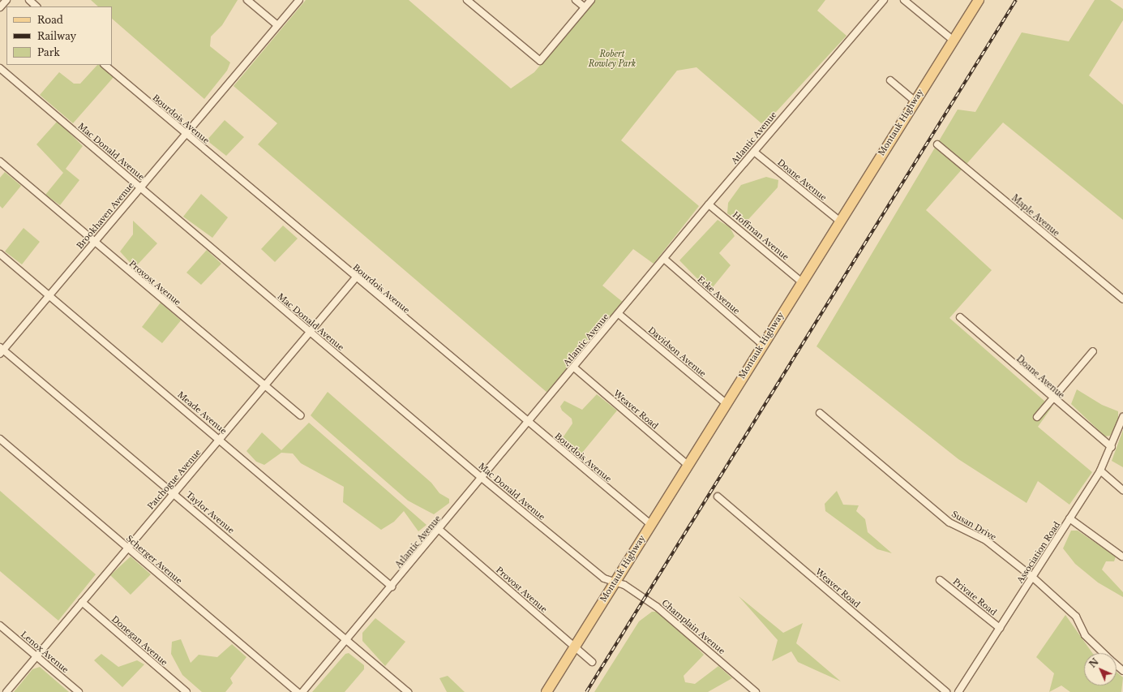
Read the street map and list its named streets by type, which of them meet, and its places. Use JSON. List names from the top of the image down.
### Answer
{
  "streets": {
    "main road": ["Montauk Highway"],
    "street": [
      "Bourdois Avenue",
      "Atlantic Avenue",
      "Mac Donald Avenue",
      "Doane Avenue",
      "Brookhaven Avenue",
      "Maple Avenue",
      "Hoffman Avenue",
      "Provost Avenue",
      "Ecke Avenue",
      "Davidson Avenue",
      "Weaver Road",
      "Meade Avenue",
      "Patchogue Avenue",
      "Taylor Avenue",
      "Susan Drive",
      "Association Road",
      "Scherger Avenue",
      "Private Road",
      "Champlain Avenue",
      "Donegan Avenue",
      "Lenox Avenue"
    ]
  },
  "crossings": [
    ["Bourdois Avenue", "Montauk Highway"],
    ["Bourdois Avenue", "Atlantic Avenue"],
    ["Bourdois Avenue", "Brookhaven Avenue"],
    ["Bourdois Avenue", "Patchogue Avenue"],
    ["Montauk Highway", "Mac Donald Avenue"],
    ["Montauk Highway", "Doane Avenue"],
    ["Montauk Highway", "Hoffman Avenue"],
    ["Montauk Highway", "Provost Avenue"],
    ["Montauk Highway", "Ecke Avenue"],
    ["Montauk Highway", "Davidson Avenue"],
    ["Montauk Highway", "Weaver Road"],
    ["Montauk Highway", "Champlain Avenue"],
    ["Atlantic Avenue", "Mac Donald Avenue"],
    ["Atlantic Avenue", "Doane Avenue"],
    ["Atlantic Avenue", "Hoffman Avenue"],
    ["Atlantic Avenue", "Provost Avenue"],
    ["Atlantic Avenue", "Ecke Avenue"],
    ["Atlantic Avenue", "Davidson Avenue"],
    ["Atlantic Avenue", "Weaver Road"],
    ["Atlantic Avenue", "Meade Avenue"],
    ["Atlantic Avenue", "Taylor Avenue"],
    ["Mac Donald Avenue", "Brookhaven Avenue"],
    ["Mac Donald Avenue", "Patchogue Avenue"],
    ["Mac Donald Avenue", "Champlain Avenue"],
    ["Doane Avenue", "Association Road"],
    ["Brookhaven Avenue", "Provost Avenue"],
    ["Brookhaven Avenue", "Meade Avenue"],
    ["Brookhaven Avenue", "Taylor Avenue"],
    ["Provost Avenue", "Patchogue Avenue"],
    ["Meade Avenue", "Patchogue Avenue"],
    ["Patchogue Avenue", "Taylor Avenue"],
    ["Patchogue Avenue", "Scherger Avenue"],
    ["Patchogue Avenue", "Donegan Avenue"],
    ["Patchogue Avenue", "Lenox Avenue"],
    ["Susan Drive", "Association Road"],
    ["Association Road", "Private Road"]
  ],
  "parks": ["Robert Rowley Park"],
  "legend": ["Road", "Railway", "Park"],
  "north": "top left"
}
